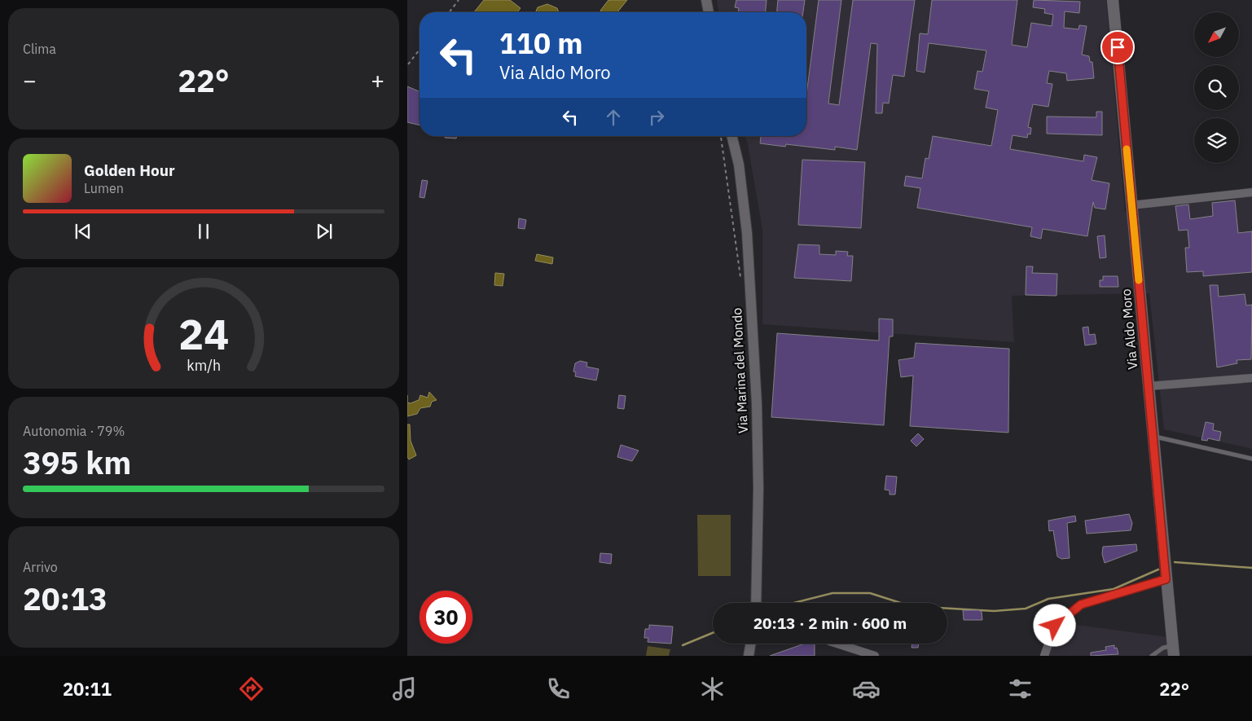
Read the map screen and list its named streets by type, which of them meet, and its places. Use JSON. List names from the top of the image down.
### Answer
{
  "streets": {
    "main road": ["Via Aldo Moro"],
    "street": ["Via Marina del Mondo"]
  },
  "north": "bottom left",
  "page": {
    "tile": [
      "Clima",
      ["Autonomia · 79%", "395 km"],
      ["Arrivo", "20:13"]
    ],
    "turn": ["110 m", "Via Aldo Moro"],
    "heat": ["−", "22°", "+"],
    "song": ["Golden Hour", "Lumen"],
    "limit": "30",
    "trip": "20:13 · 2 min · 600 m",
    "tabs": ["20:11", "22°"],
    "gauge": ["24", "km/h"]
  }
}
